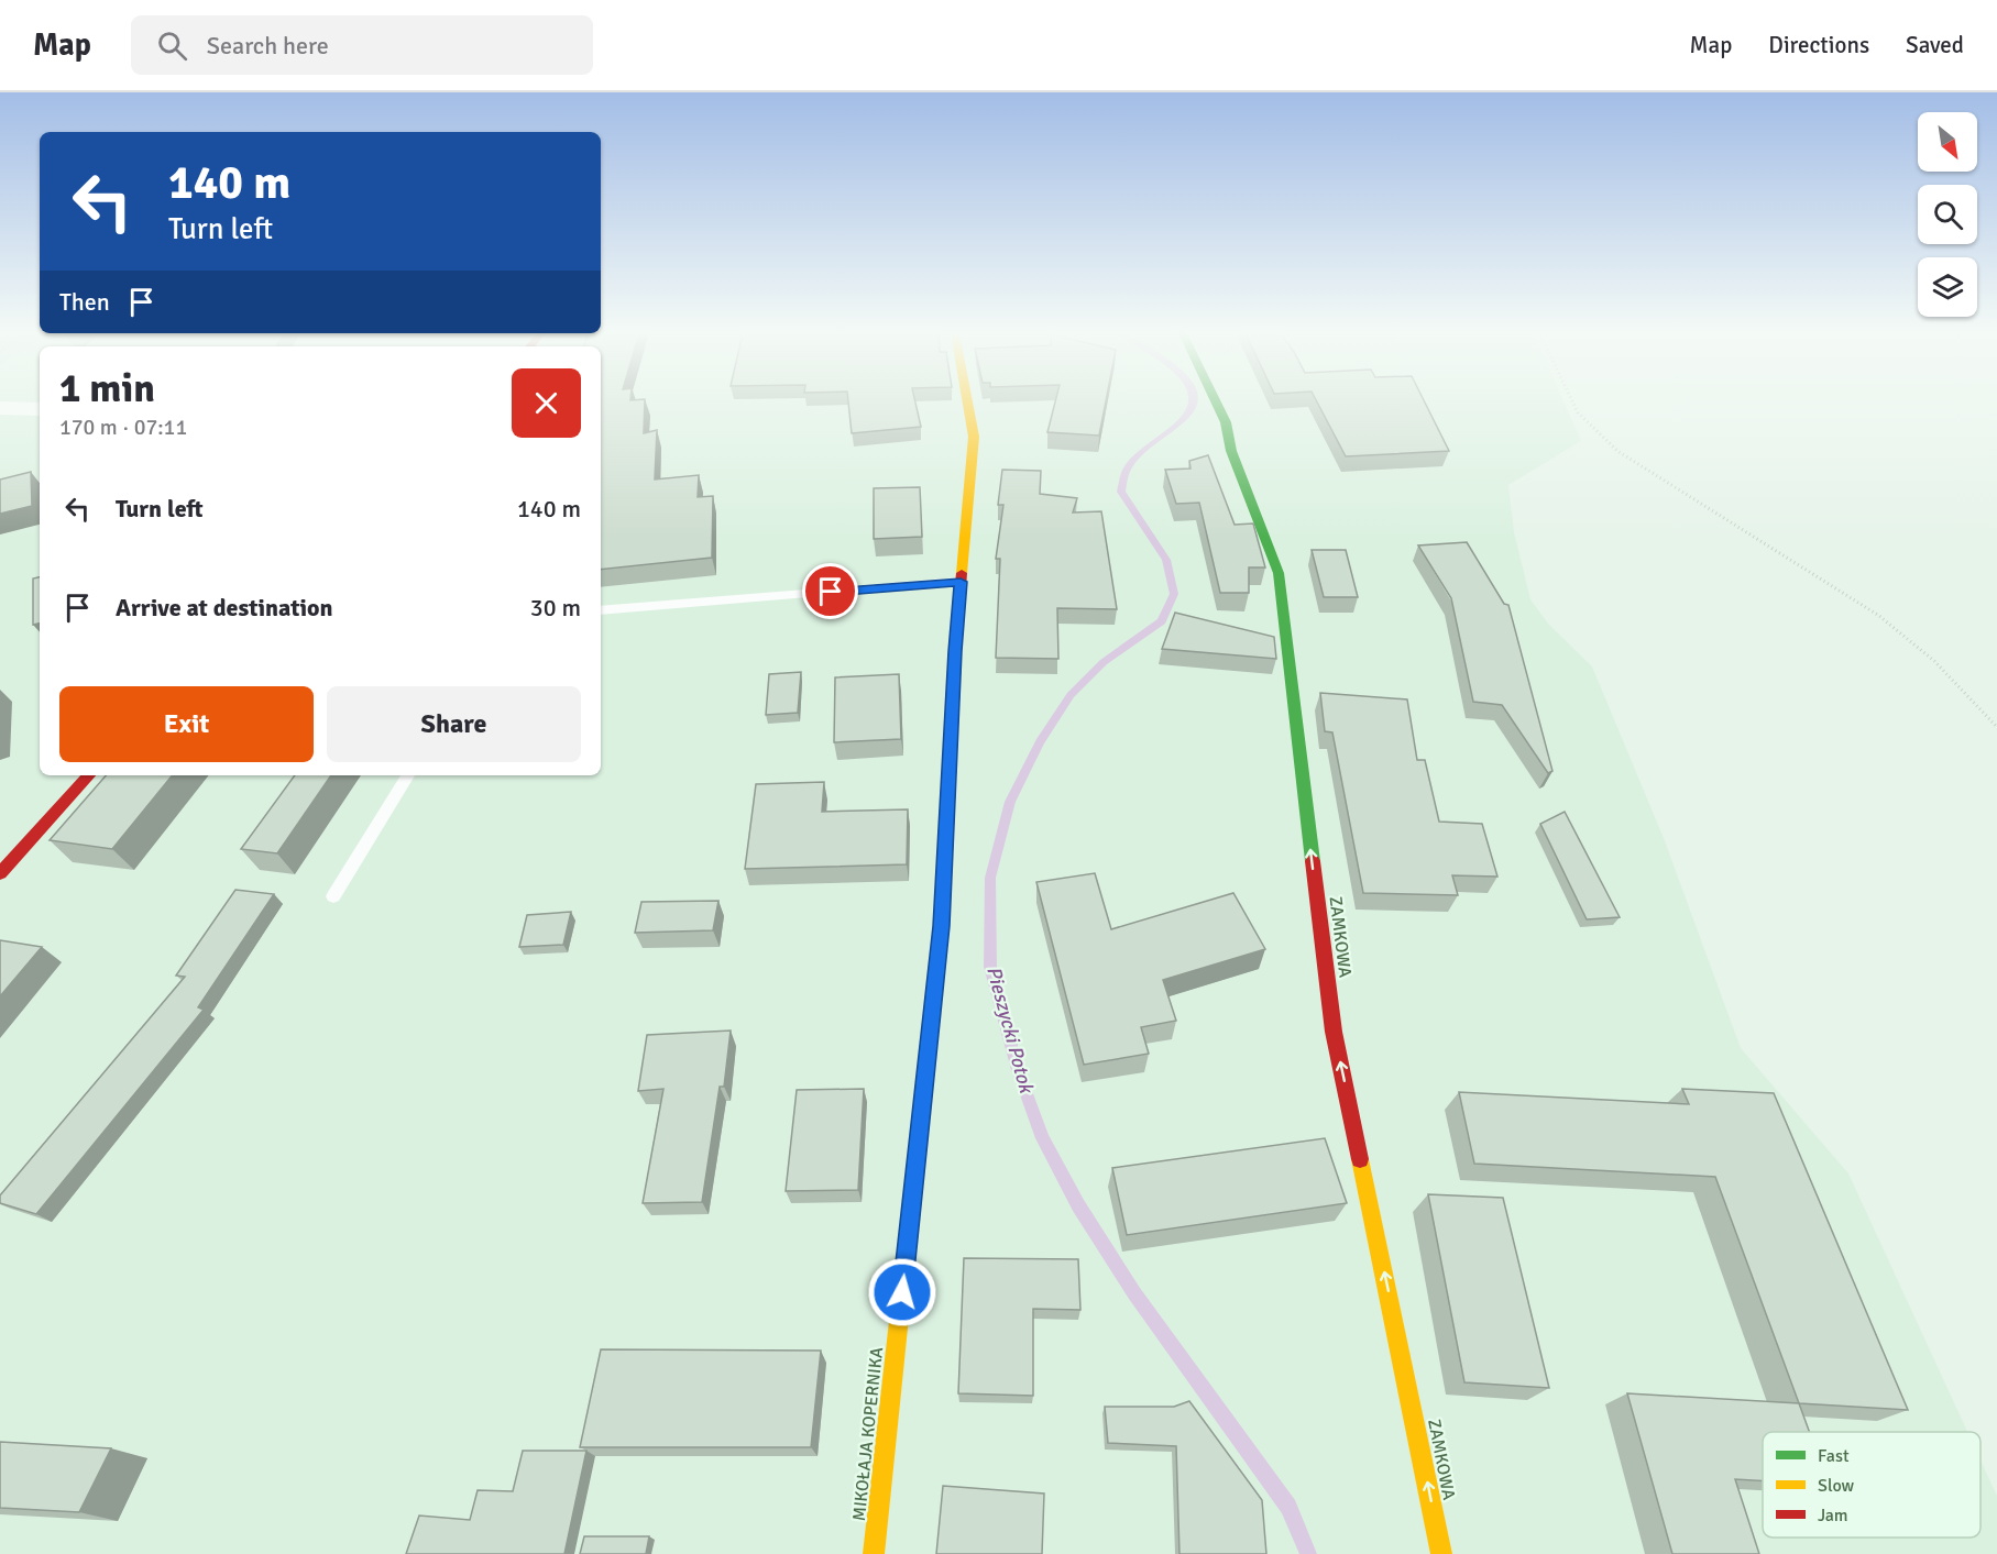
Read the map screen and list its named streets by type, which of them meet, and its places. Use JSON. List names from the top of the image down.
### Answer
{
  "streets": {
    "street": ["ZAMKOWA", "MIKOŁAJA KOPERNIKA"]
  },
  "one_way": ["ZAMKOWA"],
  "water": ["Pieszycki Potok"],
  "legend": ["Fast", "Slow", "Jam"],
  "north": "bottom right",
  "page": {
    "header": "Map",
    "search": "Search here",
    "nav": ["Map", "Directions", "Saved"],
    "turn": ["140 m", "Turn left"],
    "then": "Then",
    "heading": ["1 min", "170 m · 07:11"],
    "list": [
      {
        "name": "Turn left",
        "value": "140 m"
      },
      {
        "name": "Arrive at destination",
        "value": "30 m"
      }
    ],
    "buttons": ["Exit", "Share"]
  }
}
